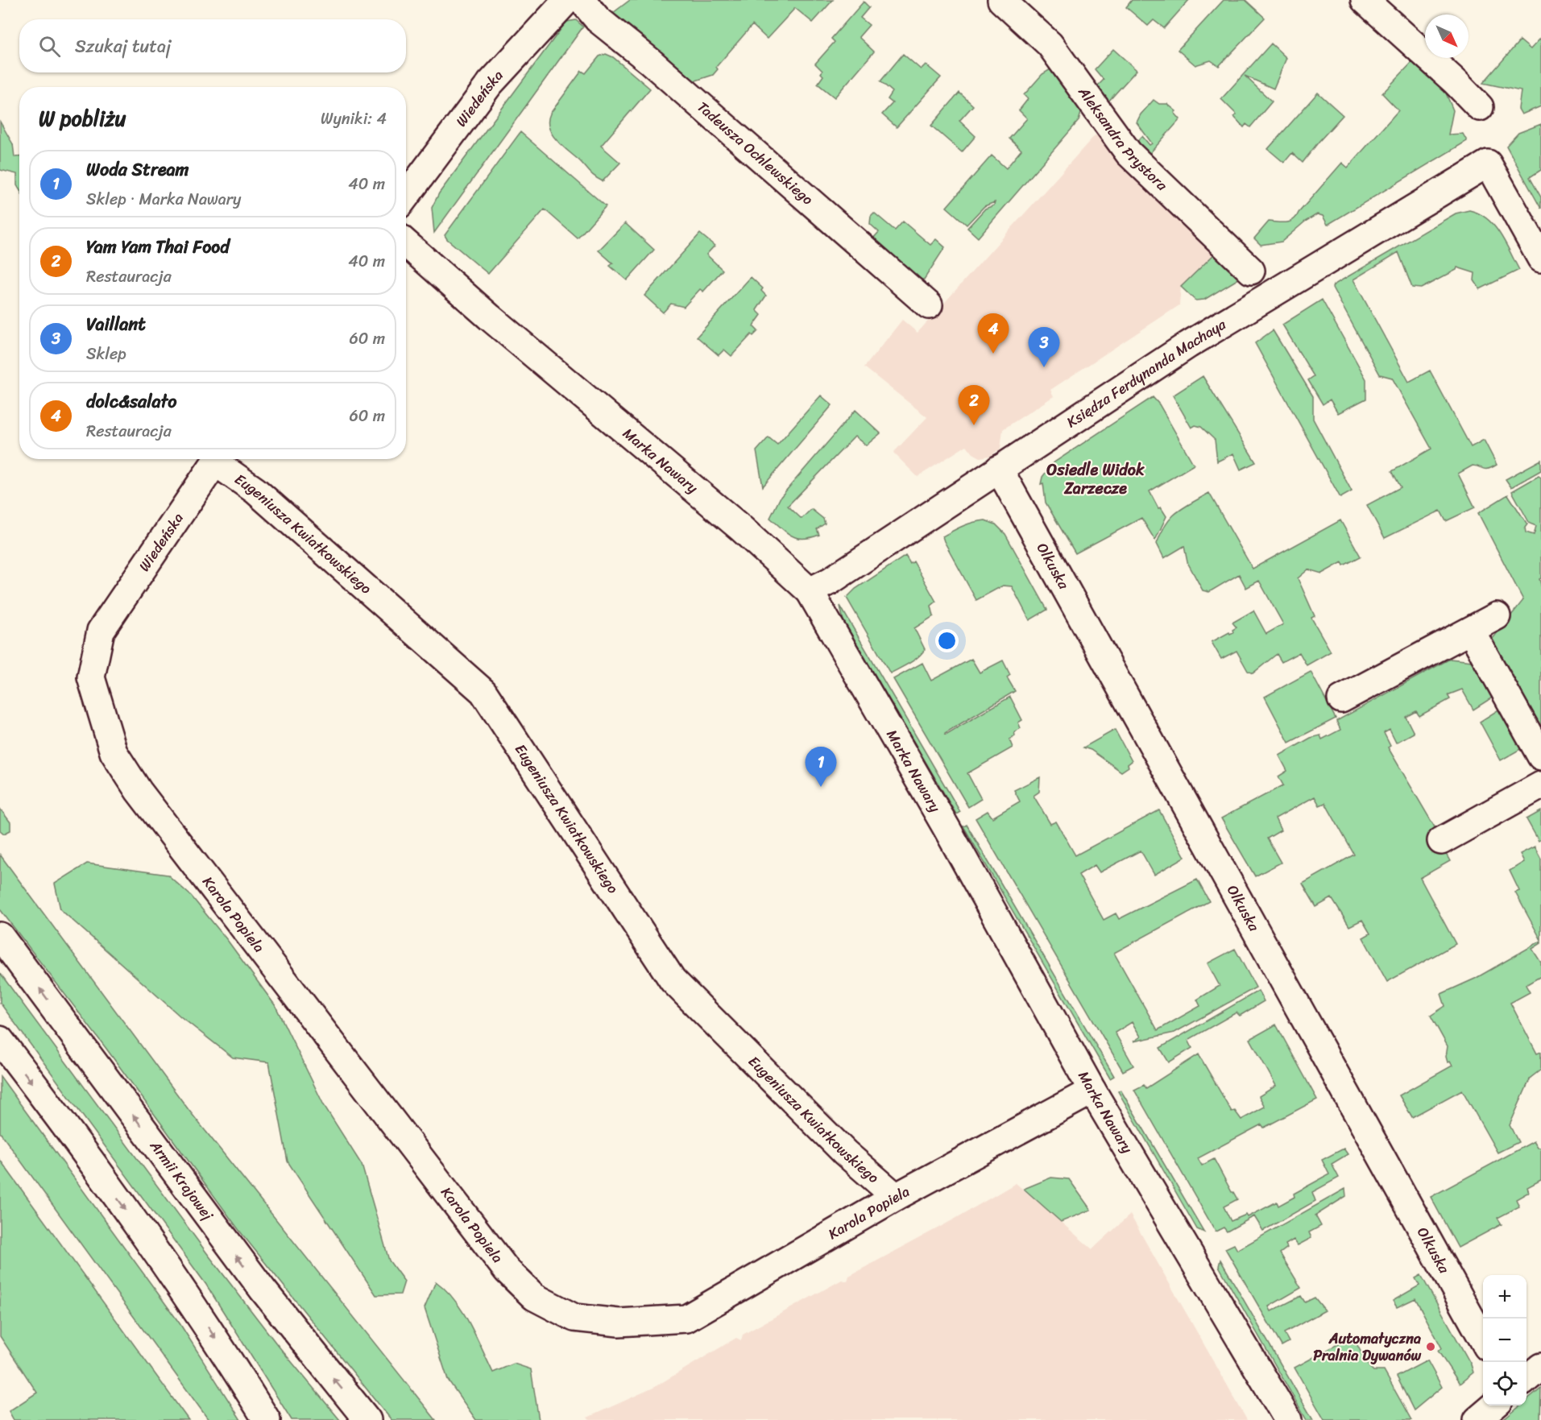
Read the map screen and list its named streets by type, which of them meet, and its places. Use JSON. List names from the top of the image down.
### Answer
{
  "streets": {
    "street": [
      "Wiedeńska",
      "Aleksandra Prystora",
      "Tadeusza Ochlewskiego",
      "Księdza Ferdynanda Machaya",
      "Marka Nawary",
      "Eugeniusza Kwiatkowskiego",
      "Olkuska",
      "Karola Popiela",
      "Armii Krajowej"
    ]
  },
  "crossings": [
    ["Wiedeńska", "Karola Popiela"],
    ["Księdza Ferdynanda Machaya", "Marka Nawary"],
    ["Księdza Ferdynanda Machaya", "Olkuska"],
    ["Marka Nawary", "Karola Popiela"],
    ["Eugeniusza Kwiatkowskiego", "Karola Popiela"]
  ],
  "districts": ["Osiedle Widok Zarzecze"],
  "places": ["Automatyczna Pralnia Dywanów"],
  "north": "bottom right",
  "page": {
    "search": "Szukaj tutaj",
    "heading": ["W pobliżu", "Wyniki: 4"],
    "list": [
      {
        "mark": "1",
        "name": "Woda Stream",
        "note": "Sklep · Marka Nawary",
        "value": "40 m"
      },
      {
        "mark": "2",
        "name": "Yam Yam Thai Food",
        "note": "Restauracja",
        "value": "40 m"
      },
      {
        "mark": "3",
        "name": "Vaillant",
        "note": "Sklep",
        "value": "60 m"
      },
      {
        "mark": "4",
        "name": "dolc&salato",
        "note": "Restauracja",
        "value": "60 m"
      }
    ],
    "pins": [
      "4",
      "3",
      "2",
      "1"
    ],
    "map_buttons": ["+", "−"]
  }
}
